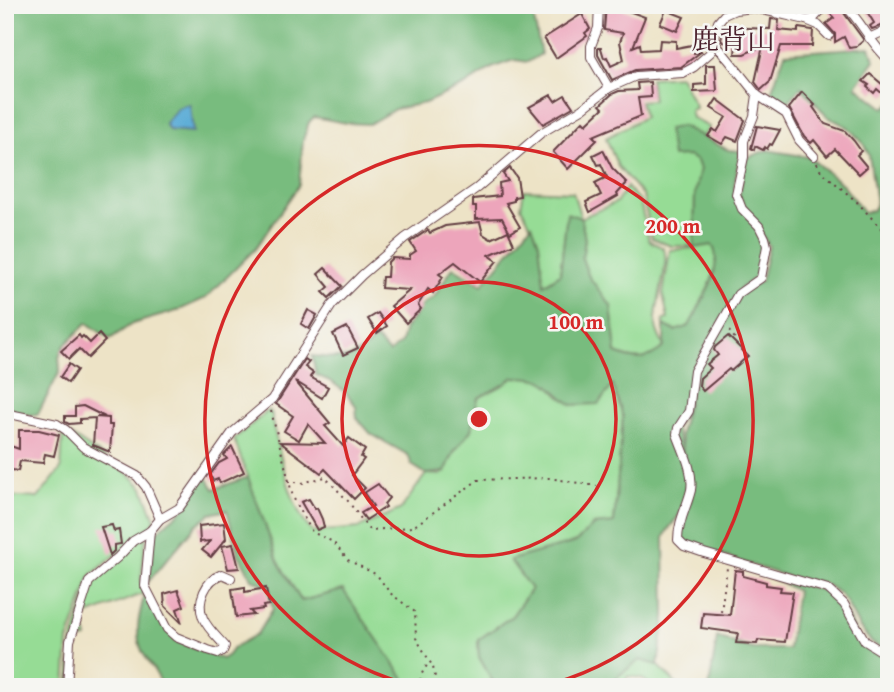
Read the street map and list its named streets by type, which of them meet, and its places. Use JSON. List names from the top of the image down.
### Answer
{
  "districts": ["鹿背山"],
  "rings": ["200 m", "100 m"]
}
